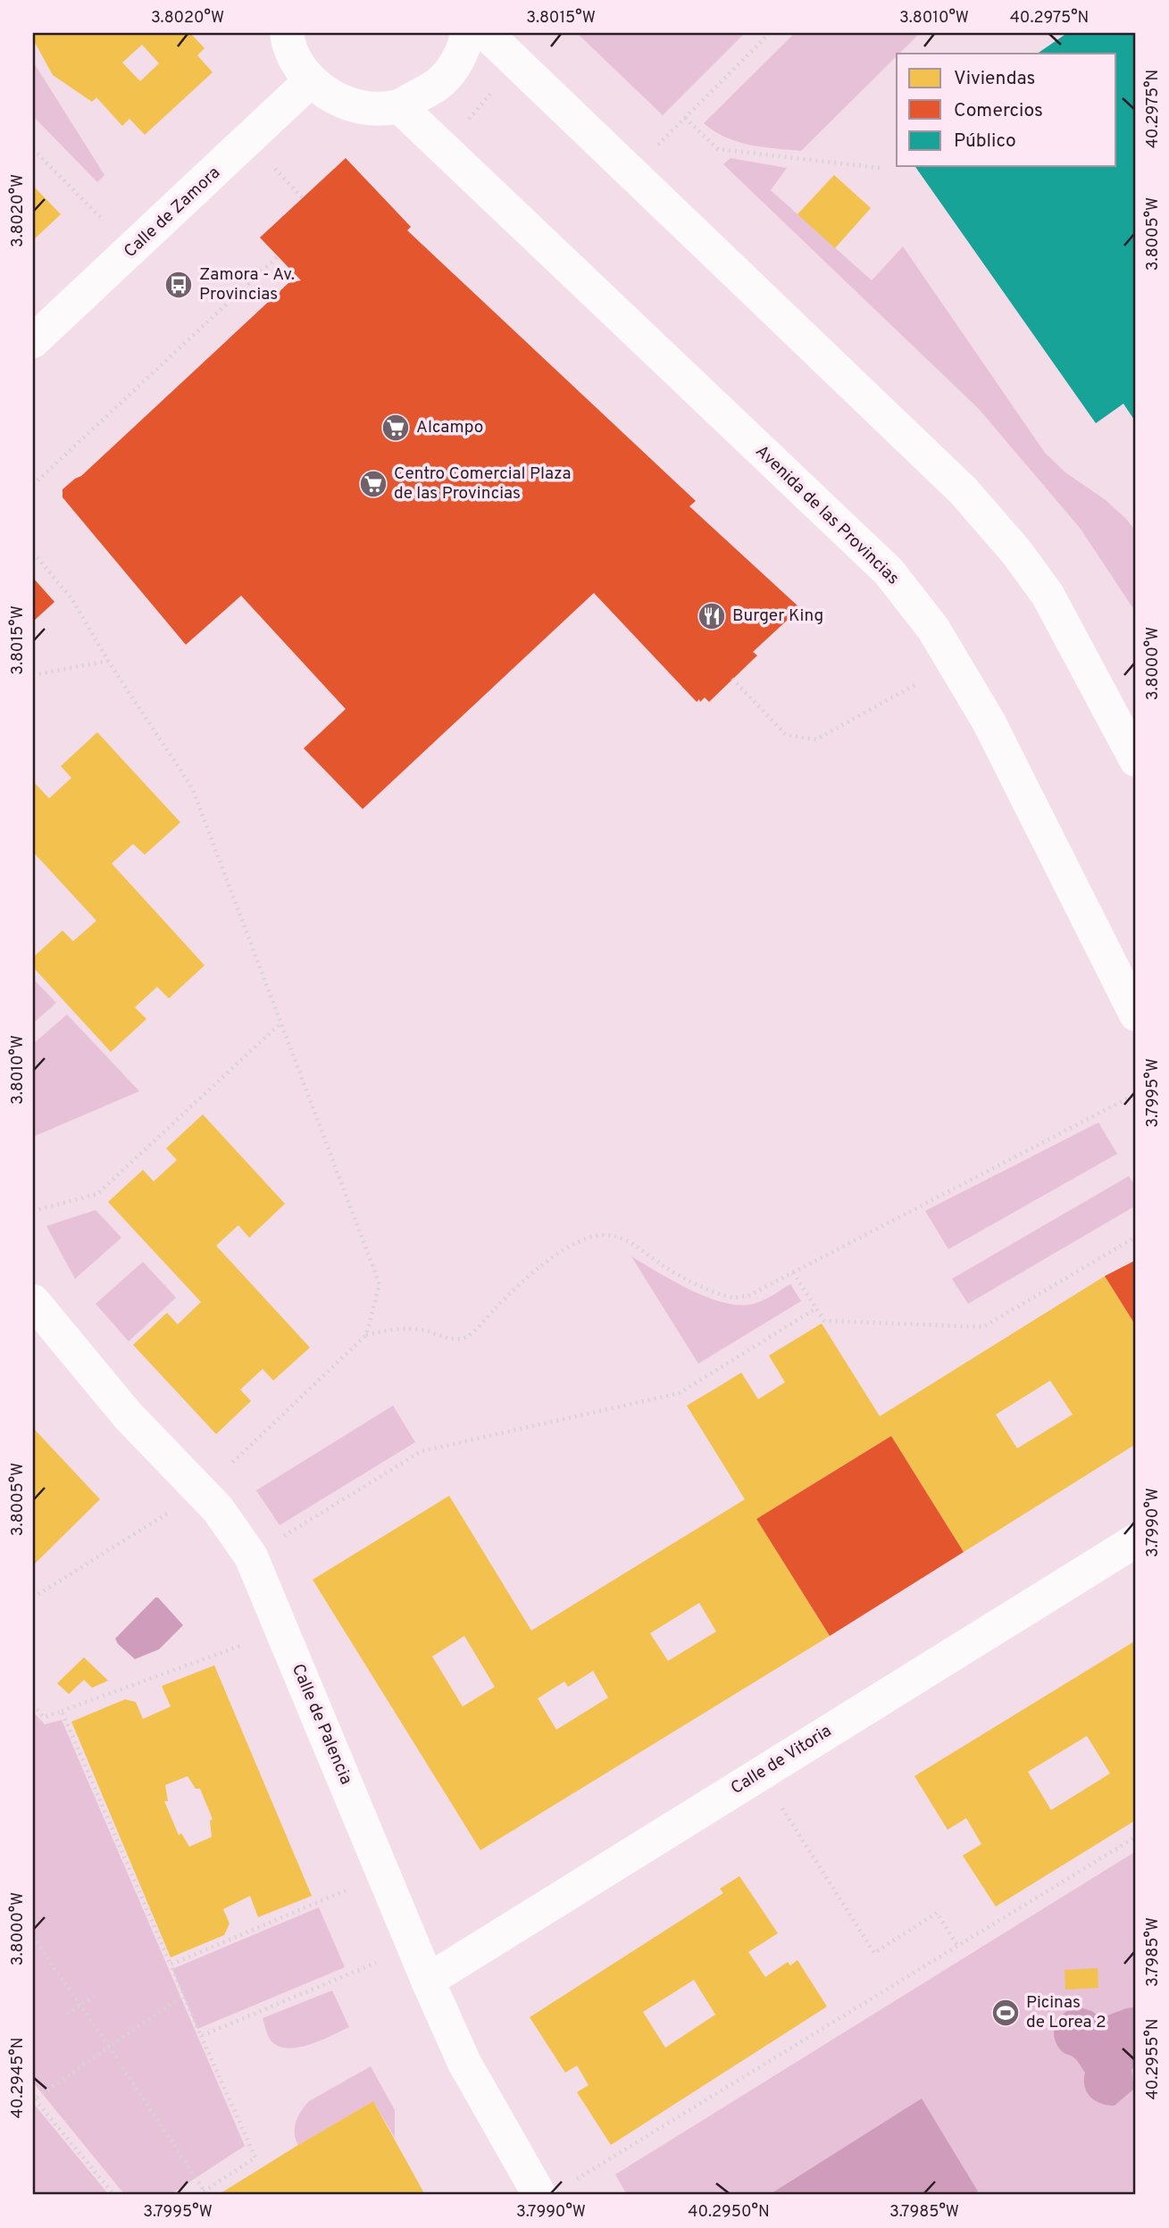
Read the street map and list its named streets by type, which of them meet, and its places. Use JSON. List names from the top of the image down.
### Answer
{
  "streets": {
    "main road": [
      "Calle de Zamora",
      "Avenida de las Provincias",
      "Calle de Palencia",
      "Calle de Vitoria"
    ]
  },
  "crossings": [
    ["Calle de Palencia", "Calle de Vitoria"]
  ],
  "places": {
    "bus stop": ["Zamora - Av. Provincias"],
    "supermarket": ["Alcampo", "Centro Comercial Plaza de las Provincias"],
    "restaurant": ["Burger King"],
    "sports": ["Picinas de Lorea 2"]
  },
  "legend": ["Viviendas", "Comercios", "Público"],
  "coordinates": [
    "3.8020°W",
    "3.8015°W",
    "3.8010°W",
    "40.2975°N",
    "3.8005°W",
    "3.8000°W",
    "3.7995°W",
    "3.7990°W",
    "3.7985°W",
    "40.2955°N",
    "40.2945°N",
    "40.2950°N"
  ]
}
